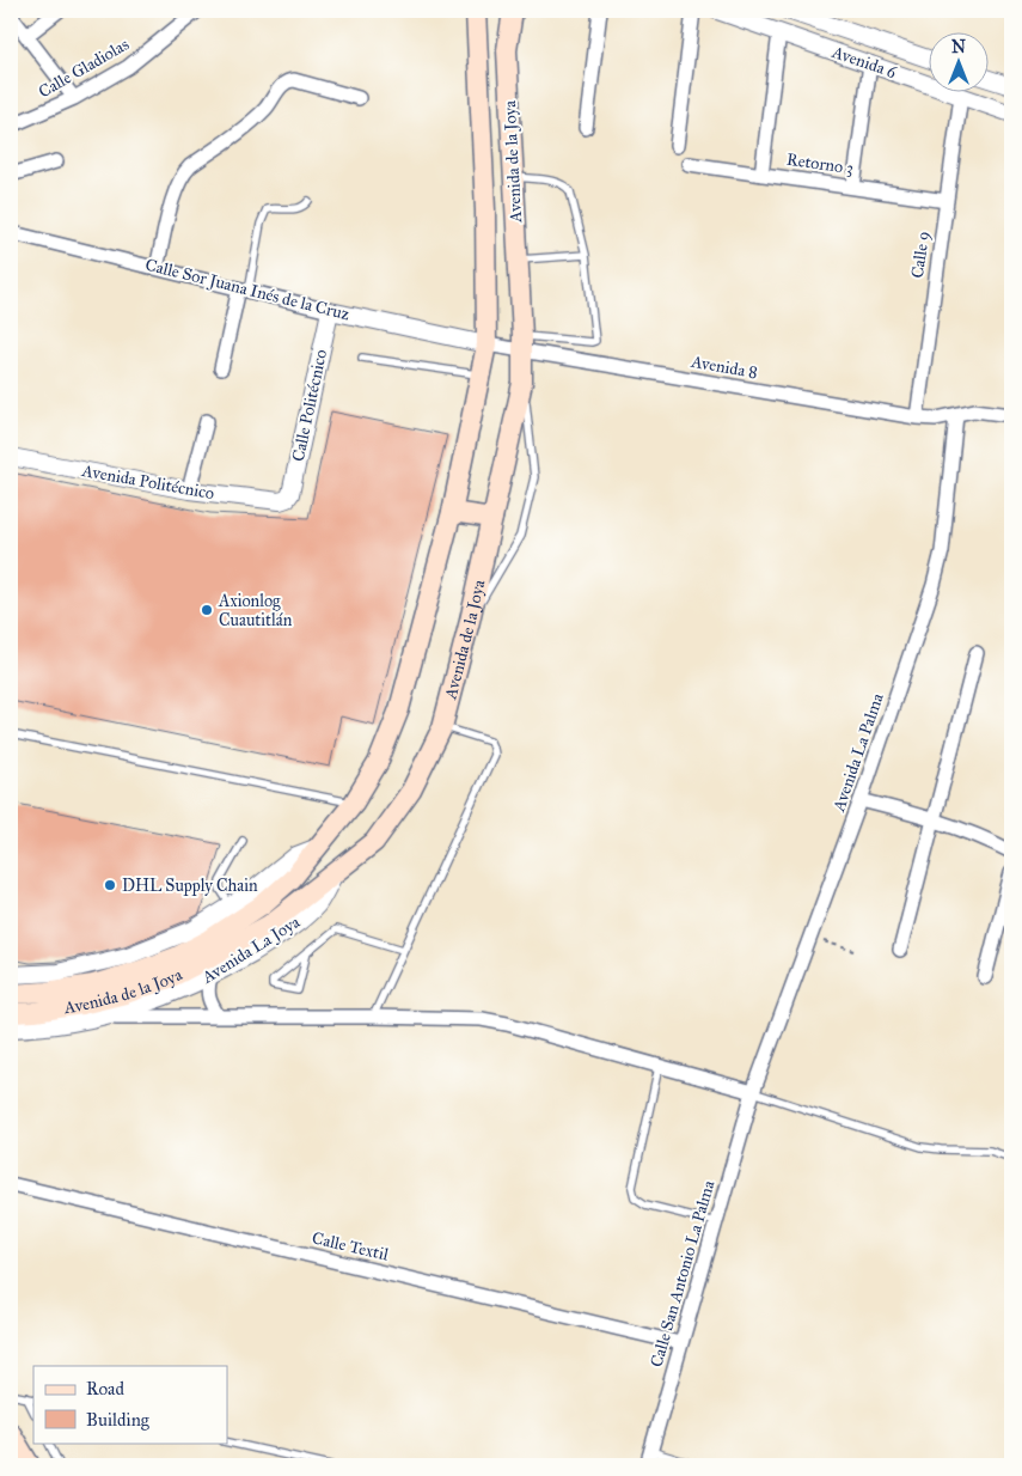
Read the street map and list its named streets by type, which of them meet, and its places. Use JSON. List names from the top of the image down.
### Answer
{
  "streets": {
    "main road": ["Avenida de la Joya"],
    "street": [
      "Avenida 6",
      "Calle Gladiolas",
      "Retorno 3",
      "Calle 9",
      "Calle Sor Juana Inés de la Cruz",
      "Avenida 8",
      "Calle Politécnico",
      "Avenida Politécnico",
      "Avenida La Palma",
      "Avenida La Joya",
      "Calle Textil",
      "Calle San Antonio La Palma"
    ]
  },
  "crossings": [
    ["Avenida 6", "Calle 9"],
    ["Avenida de la Joya", "Calle Sor Juana Inés de la Cruz"],
    ["Avenida de la Joya", "Avenida 8"],
    ["Avenida de la Joya", "Avenida La Joya"],
    ["Retorno 3", "Calle 9"],
    ["Calle 9", "Avenida 8"],
    ["Calle Sor Juana Inés de la Cruz", "Avenida 8"],
    ["Calle Sor Juana Inés de la Cruz", "Calle Politécnico"],
    ["Avenida 8", "Avenida La Palma"],
    ["Calle Politécnico", "Avenida Politécnico"],
    ["Avenida La Palma", "Calle San Antonio La Palma"],
    ["Calle Textil", "Calle San Antonio La Palma"]
  ],
  "places": ["Axionlog Cuautitlán", "DHL Supply Chain"],
  "legend": ["Road", "Building"],
  "north": "top"
}
